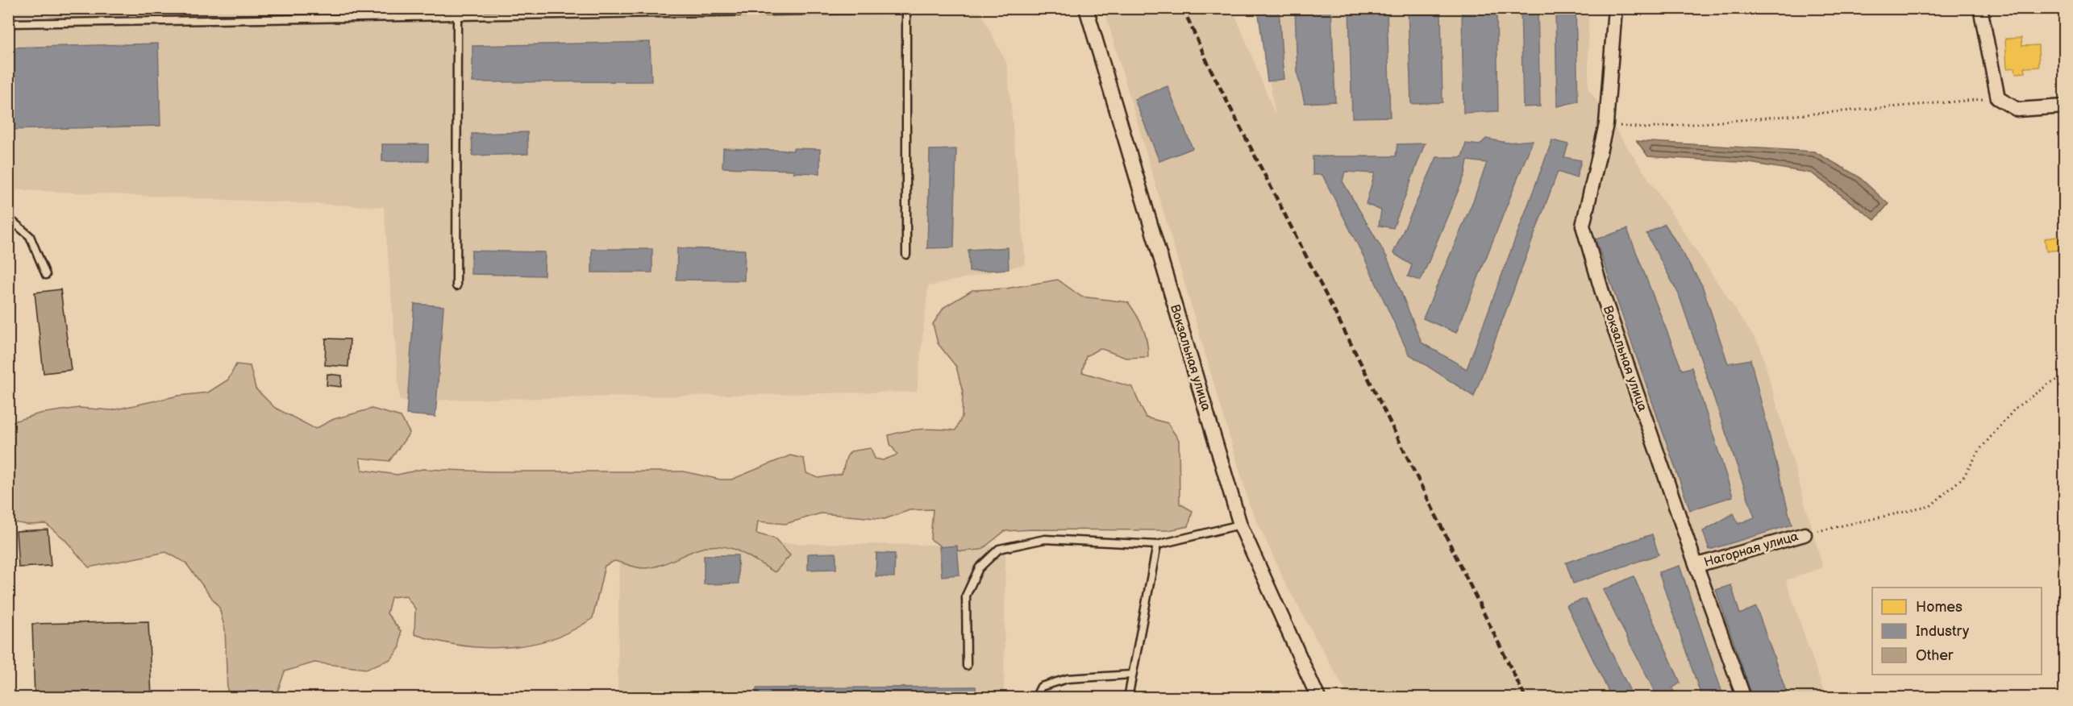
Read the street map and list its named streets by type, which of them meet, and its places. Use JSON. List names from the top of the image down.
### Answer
{
  "streets": {
    "street": ["Вокзальная улица", "Нагорная улица"]
  },
  "crossings": [
    ["Вокзальная улица", "Нагорная улица"]
  ],
  "legend": ["Homes", "Industry", "Other"]
}
